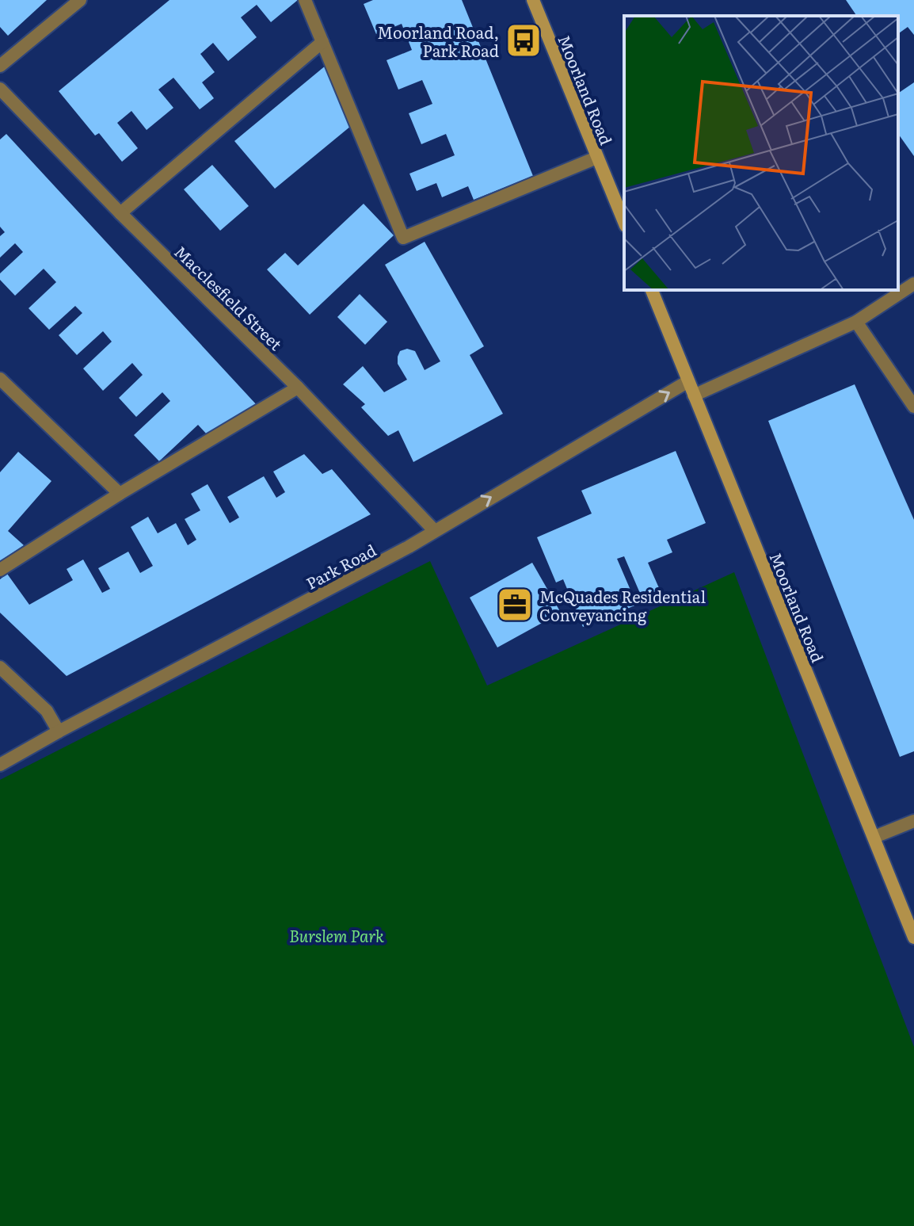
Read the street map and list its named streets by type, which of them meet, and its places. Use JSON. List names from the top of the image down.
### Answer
{
  "streets": {
    "main road": ["Moorland Road"],
    "street": ["Macclesfield Street", "Park Road"]
  },
  "crossings": [
    ["Moorland Road", "Park Road"],
    ["Macclesfield Street", "Park Road"]
  ],
  "one_way": ["Park Road"],
  "parks": ["Burslem Park"],
  "places": {
    "bus stop": ["Moorland Road, Park Road"],
    "office": ["McQuades Residential Conveyancing"]
  }
}
